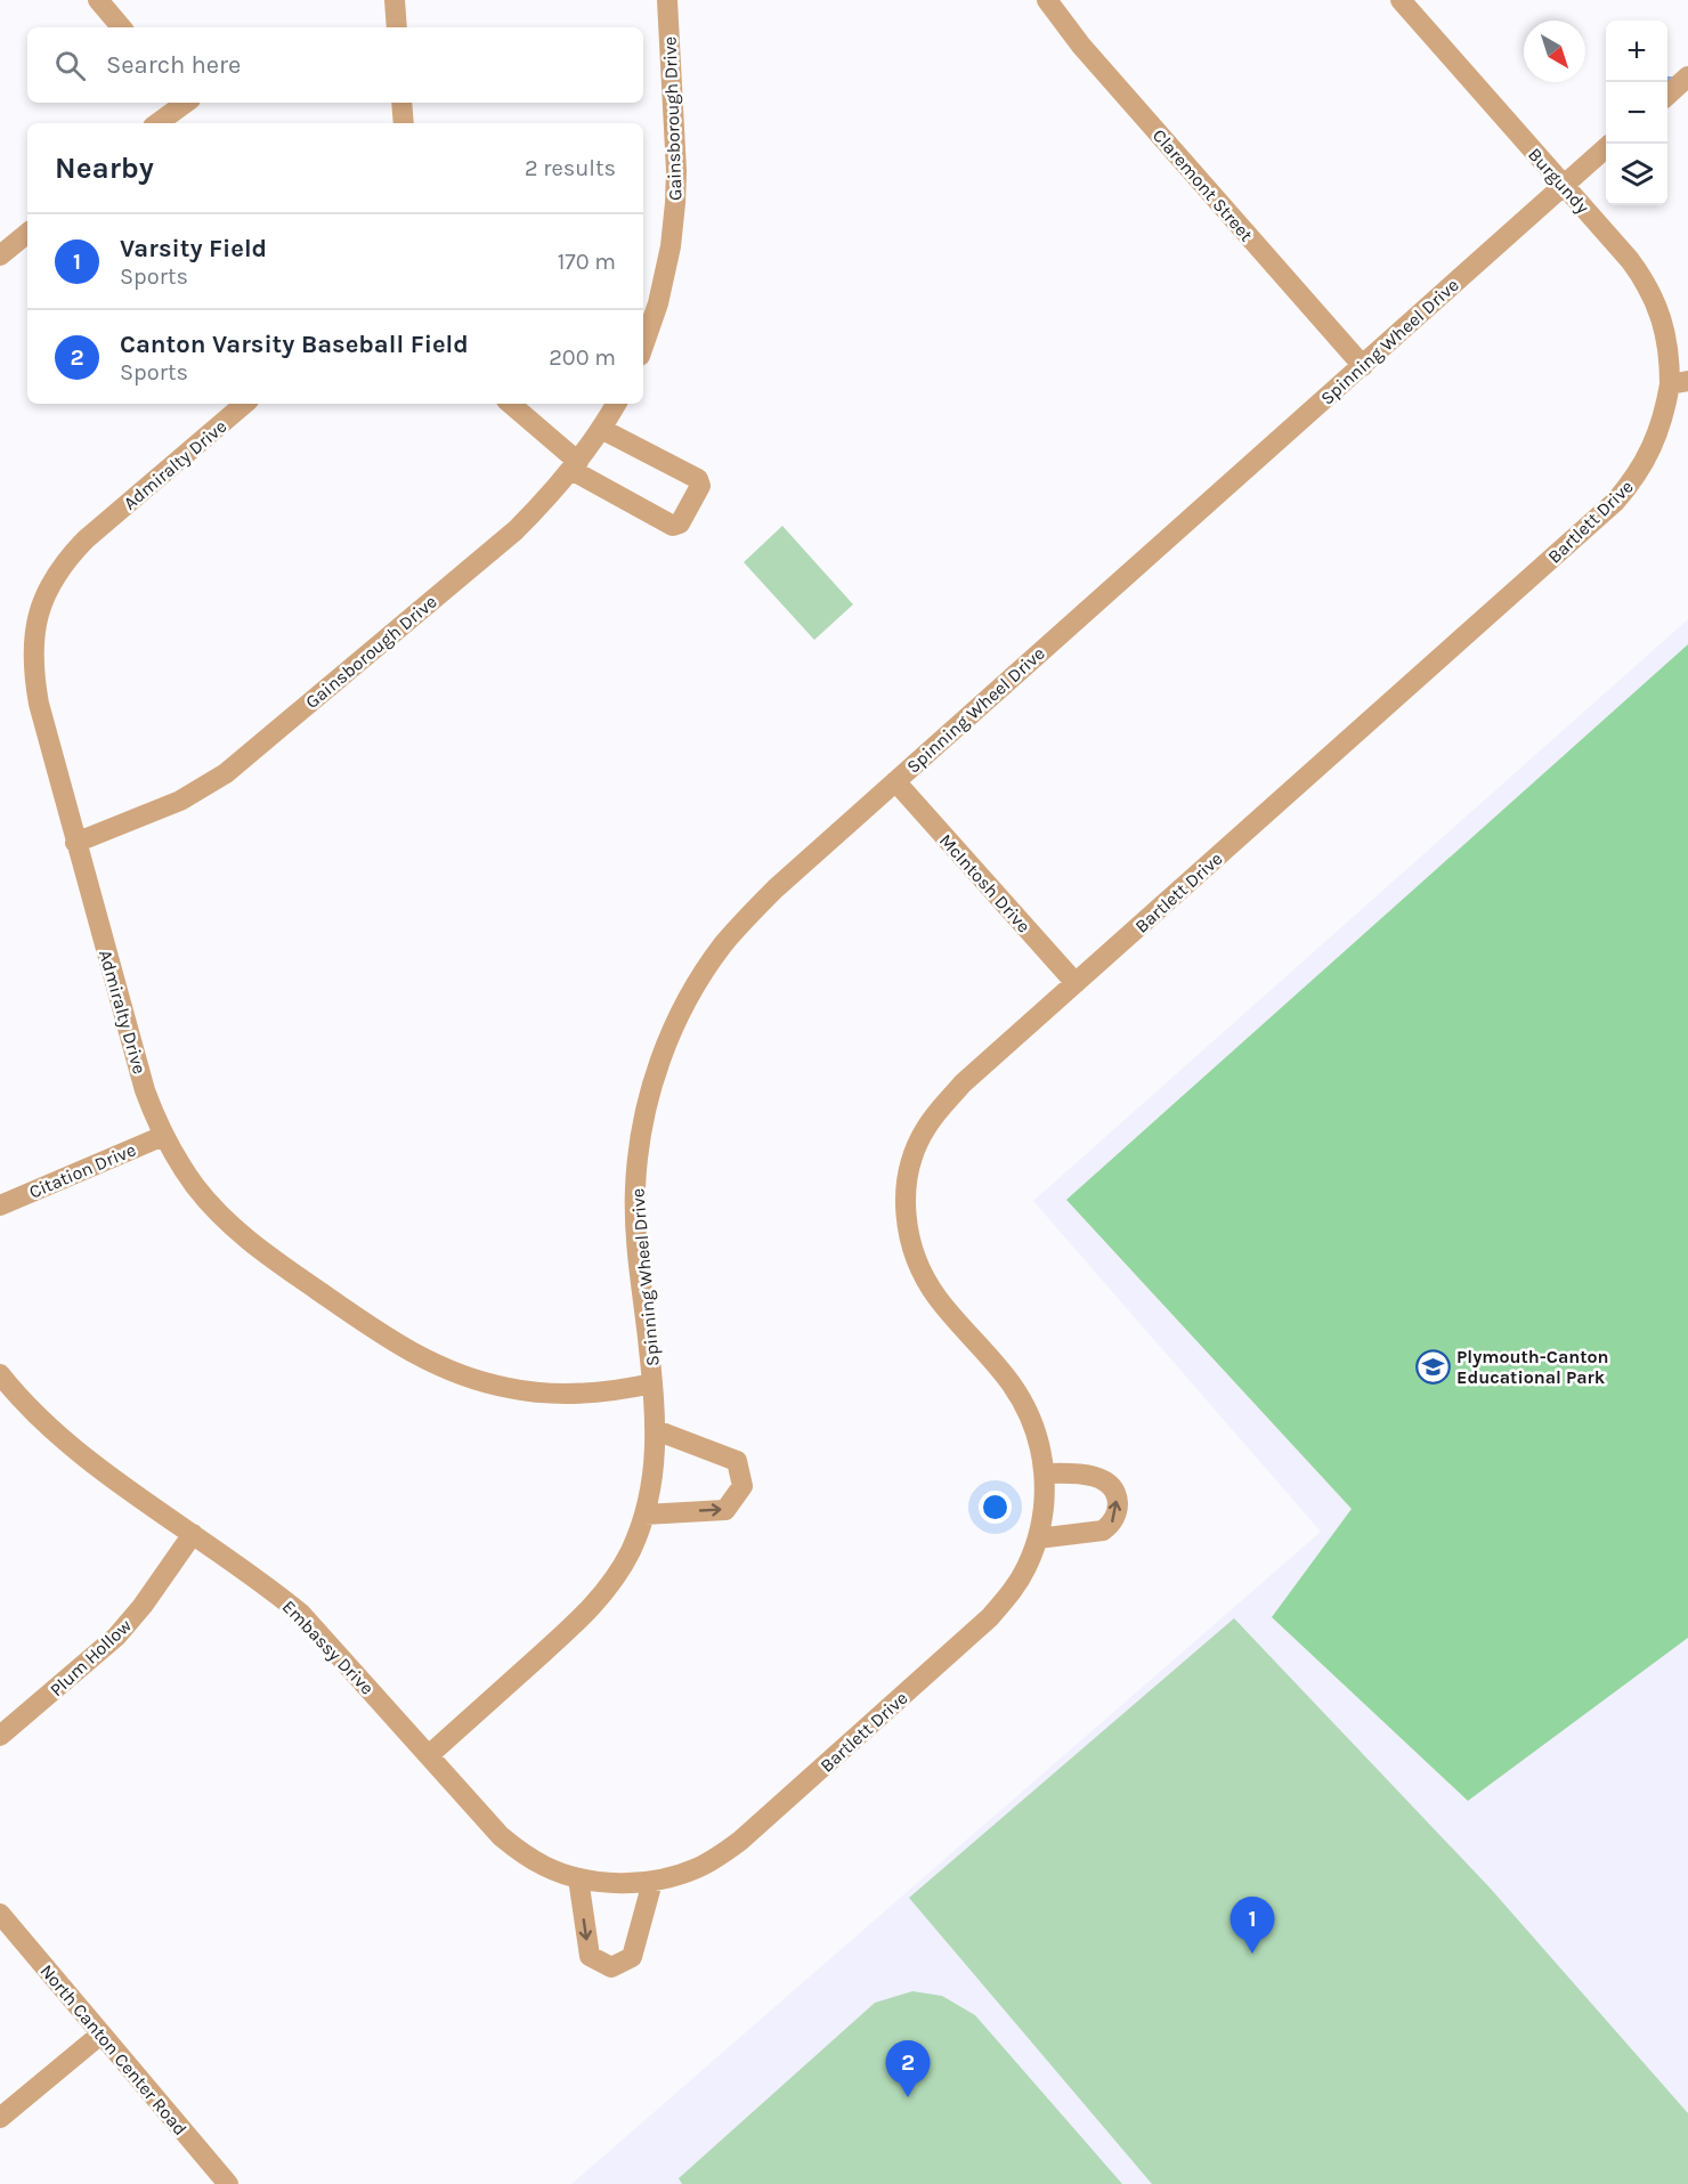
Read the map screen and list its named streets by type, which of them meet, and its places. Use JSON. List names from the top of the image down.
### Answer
{
  "streets": {
    "street": [
      "Gainsborough Drive",
      "Burgundy",
      "Claremont Street",
      "Spinning Wheel Drive",
      "Admiralty Drive",
      "Bartlett Drive",
      "McIntosh Drive",
      "Citation Drive",
      "Embassy Drive",
      "Plum Hollow",
      "North Canton Center Road"
    ]
  },
  "crossings": [
    ["Gainsborough Drive", "Admiralty Drive"],
    ["Burgundy", "Spinning Wheel Drive"],
    ["Burgundy", "Bartlett Drive"],
    ["Claremont Street", "Spinning Wheel Drive"],
    ["Spinning Wheel Drive", "Admiralty Drive"],
    ["Spinning Wheel Drive", "McIntosh Drive"],
    ["Spinning Wheel Drive", "Embassy Drive"],
    ["Admiralty Drive", "Citation Drive"],
    ["Bartlett Drive", "McIntosh Drive"],
    ["Bartlett Drive", "Embassy Drive"],
    ["Embassy Drive", "Plum Hollow"]
  ],
  "places": {
    "school or university": ["Plymouth-Canton Educational Park"]
  },
  "north": "bottom right",
  "page": {
    "map_buttons": ["+", "−"],
    "search": "Search here",
    "heading": ["Nearby", "2 results"],
    "list": [
      {
        "mark": "1",
        "name": "Varsity Field",
        "note": "Sports",
        "value": "170 m"
      },
      {
        "mark": "2",
        "name": "Canton Varsity Baseball Field",
        "note": "Sports",
        "value": "200 m"
      }
    ],
    "pins": ["1", "2"]
  }
}
